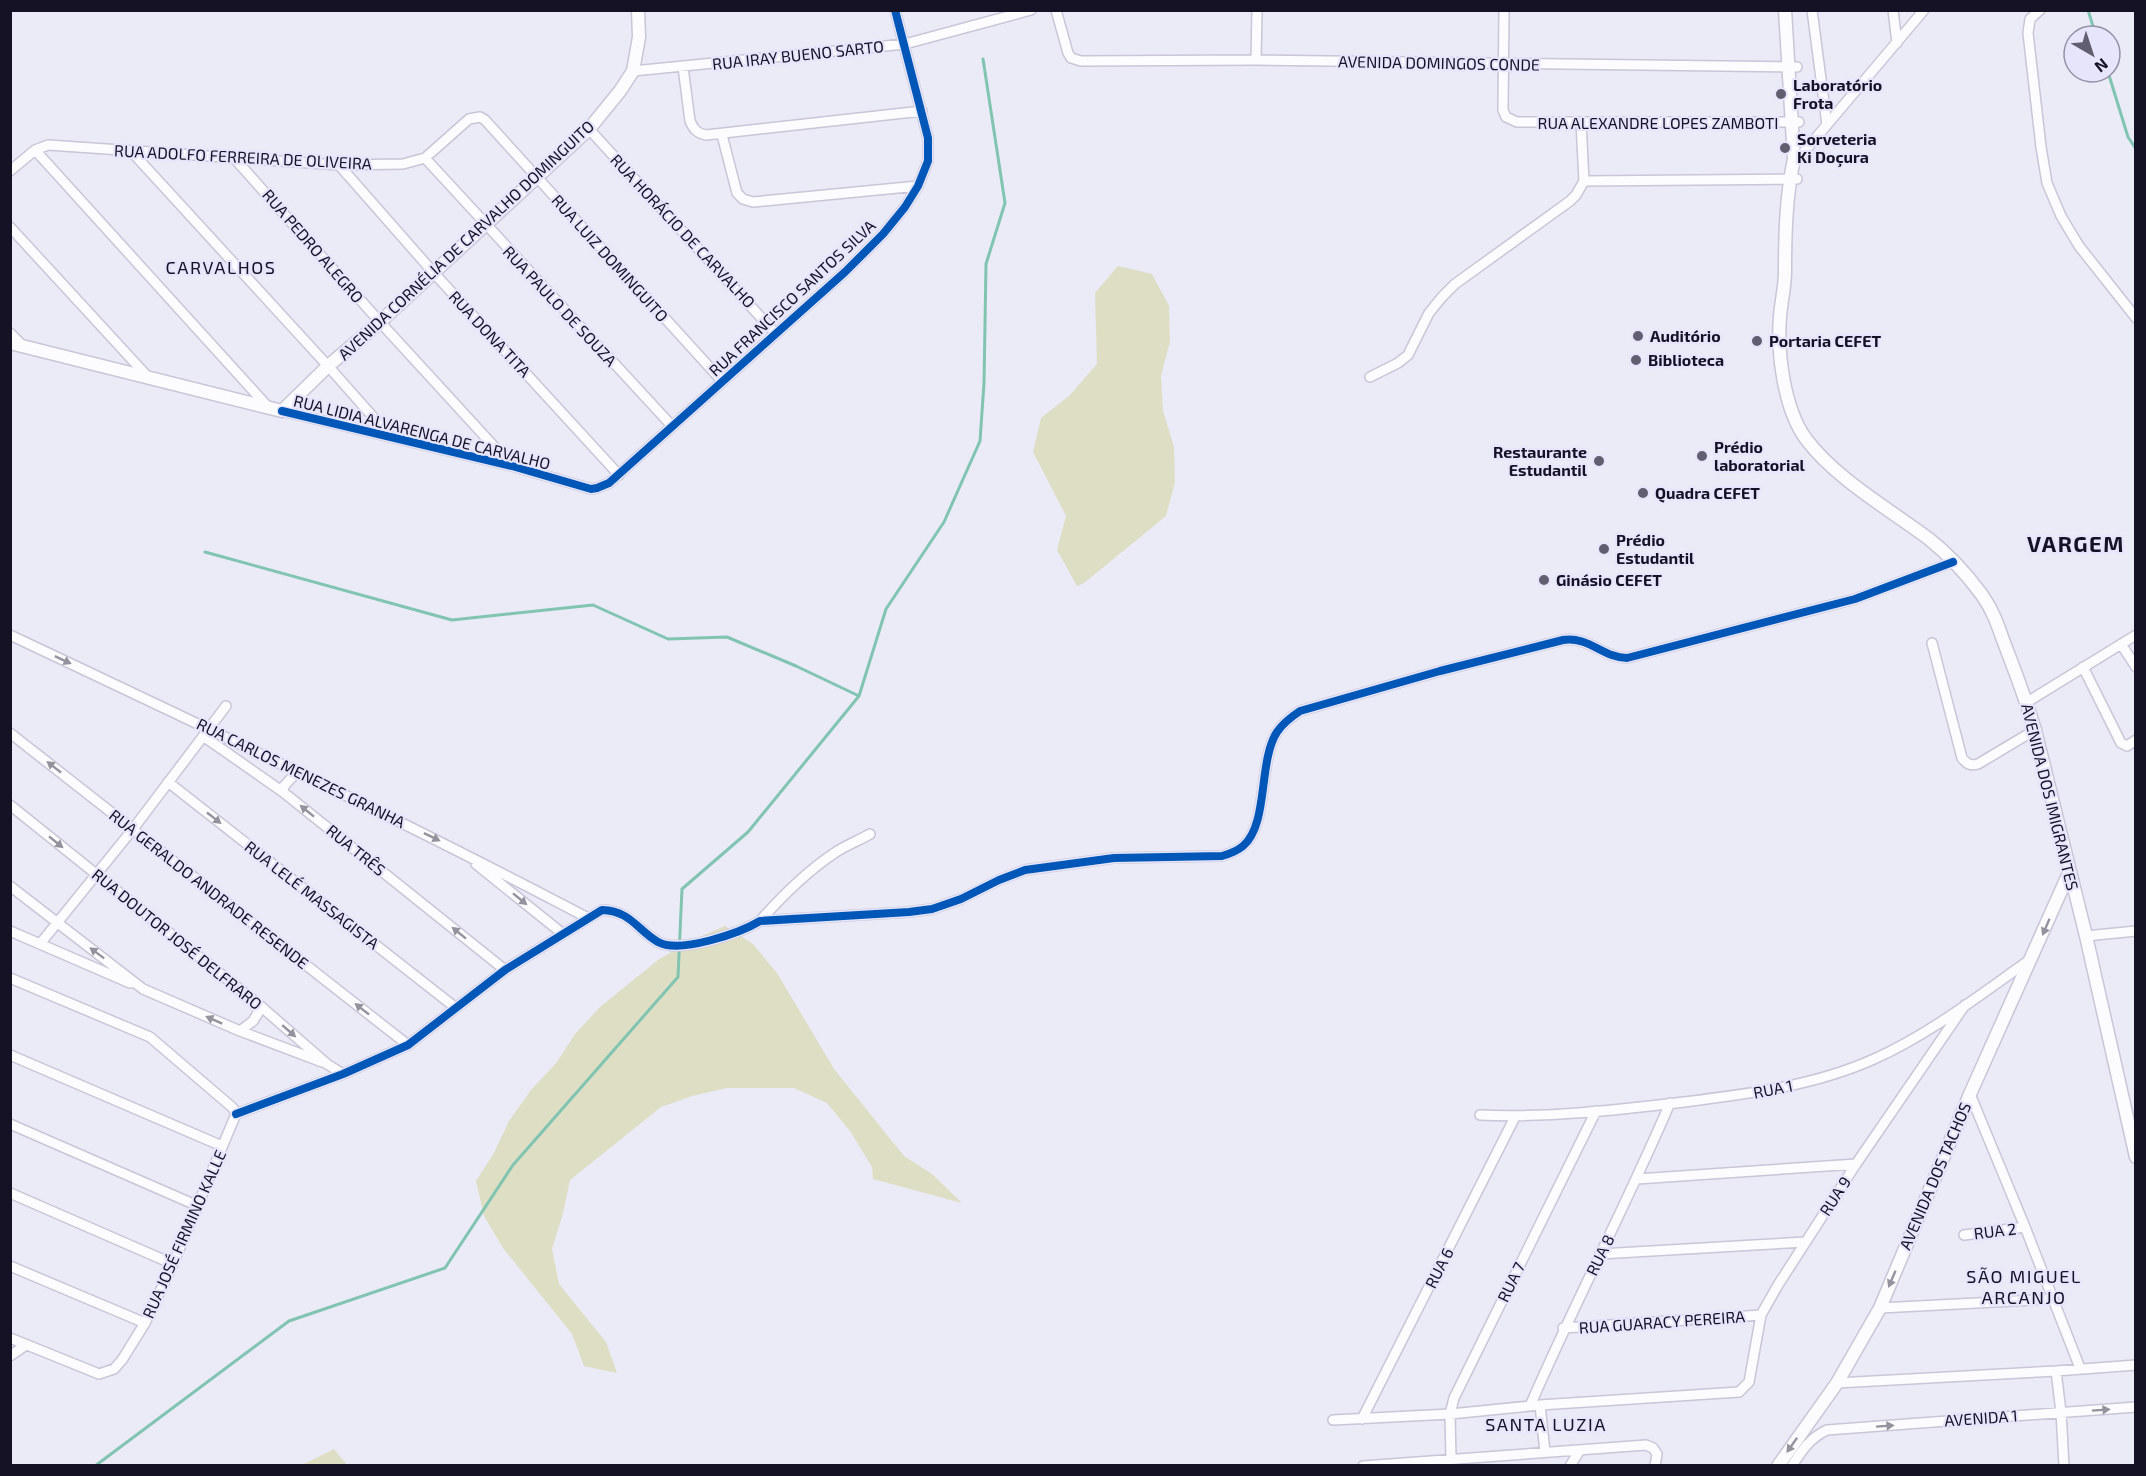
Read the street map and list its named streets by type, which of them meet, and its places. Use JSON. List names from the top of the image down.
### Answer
{
  "streets": {
    "street": [
      "RUA IRAY BUENO SARTO",
      "AVENIDA DOMINGOS CONDE",
      "RUA ALEXANDRE LOPES ZAMBOTI",
      "RUA ADOLFO FERREIRA DE OLIVEIRA",
      "RUA HORÁCIO DE CARVALHO",
      "AVENIDA CORNÉLIA DE CARVALHO DOMINGUITO",
      "RUA PEDRO ALEGRO",
      "RUA LUIZ DOMINGUITO",
      "RUA FRANCISCO SANTOS SILVA",
      "RUA PAULO DE SOUZA",
      "RUA DONA TITA",
      "RUA LIDIA ALVARENGA DE CARVALHO",
      "RUA CARLOS MENEZES GRANHA",
      "AVENIDA DOS IMIGRANTES",
      "RUA TRÊS",
      "RUA GERALDO ANDRADE RESENDE",
      "RUA LELÉ MASSAGISTA",
      "RUA DOUTOR JOSÉ DELFRARO",
      "RUA 1",
      "AVENIDA DOS TACHOS",
      "RUA 9",
      "RUA 2",
      "RUA JOSÉ FIRMINO KALLE",
      "RUA 8",
      "RUA 6",
      "RUA 7",
      "RUA GUARACY PEREIRA",
      "AVENIDA 1"
    ]
  },
  "crossings": [
    ["RUA IRAY BUENO SARTO", "AVENIDA CORNÉLIA DE CARVALHO DOMINGUITO"],
    ["RUA IRAY BUENO SARTO", "RUA FRANCISCO SANTOS SILVA"],
    ["AVENIDA DOMINGOS CONDE", "RUA ALEXANDRE LOPES ZAMBOTI"],
    ["AVENIDA DOMINGOS CONDE", "AVENIDA DOS IMIGRANTES"],
    ["RUA ALEXANDRE LOPES ZAMBOTI", "AVENIDA DOS IMIGRANTES"],
    ["RUA ADOLFO FERREIRA DE OLIVEIRA", "RUA PEDRO ALEGRO"],
    ["RUA ADOLFO FERREIRA DE OLIVEIRA", "RUA LUIZ DOMINGUITO"],
    ["RUA ADOLFO FERREIRA DE OLIVEIRA", "RUA PAULO DE SOUZA"],
    ["RUA ADOLFO FERREIRA DE OLIVEIRA", "RUA DONA TITA"],
    ["RUA HORÁCIO DE CARVALHO", "AVENIDA CORNÉLIA DE CARVALHO DOMINGUITO"],
    ["RUA HORÁCIO DE CARVALHO", "RUA FRANCISCO SANTOS SILVA"],
    ["AVENIDA CORNÉLIA DE CARVALHO DOMINGUITO", "RUA PEDRO ALEGRO"],
    ["AVENIDA CORNÉLIA DE CARVALHO DOMINGUITO", "RUA LUIZ DOMINGUITO"],
    ["AVENIDA CORNÉLIA DE CARVALHO DOMINGUITO", "RUA PAULO DE SOUZA"],
    ["AVENIDA CORNÉLIA DE CARVALHO DOMINGUITO", "RUA DONA TITA"],
    ["AVENIDA CORNÉLIA DE CARVALHO DOMINGUITO", "RUA LIDIA ALVARENGA DE CARVALHO"],
    ["RUA PEDRO ALEGRO", "RUA LIDIA ALVARENGA DE CARVALHO"],
    ["RUA LUIZ DOMINGUITO", "RUA FRANCISCO SANTOS SILVA"],
    ["RUA FRANCISCO SANTOS SILVA", "RUA PAULO DE SOUZA"],
    ["RUA FRANCISCO SANTOS SILVA", "RUA DONA TITA"],
    ["RUA FRANCISCO SANTOS SILVA", "RUA LIDIA ALVARENGA DE CARVALHO"],
    ["RUA CARLOS MENEZES GRANHA", "RUA TRÊS"],
    ["AVENIDA DOS IMIGRANTES", "AVENIDA DOS TACHOS"],
    ["RUA 1", "AVENIDA DOS TACHOS"],
    ["RUA 1", "RUA 9"],
    ["RUA 1", "RUA 8"],
    ["RUA 1", "RUA 6"],
    ["RUA 1", "RUA 7"],
    ["RUA 9", "RUA 8"],
    ["RUA 9", "RUA GUARACY PEREIRA"],
    ["RUA 8", "RUA GUARACY PEREIRA"]
  ],
  "one_way": [
    "RUA CARLOS MENEZES GRANHA",
    "RUA GERALDO ANDRADE RESENDE",
    "RUA LELÉ MASSAGISTA",
    "AVENIDA DOS TACHOS"
  ],
  "districts": [
    "CARVALHOS",
    "VARGEM",
    "SÃO MIGUEL ARCANJO",
    "SANTA LUZIA"
  ],
  "places": [
    "Laboratório Frota",
    "Sorveteria Ki Doçura",
    "Auditório",
    "Portaria CEFET",
    "Biblioteca",
    "Prédio laboratorial",
    "Restaurante Estudantil",
    "Quadra CEFET",
    "Prédio Estudantil",
    "Ginásio CEFET"
  ],
  "north": "bottom right"
}
